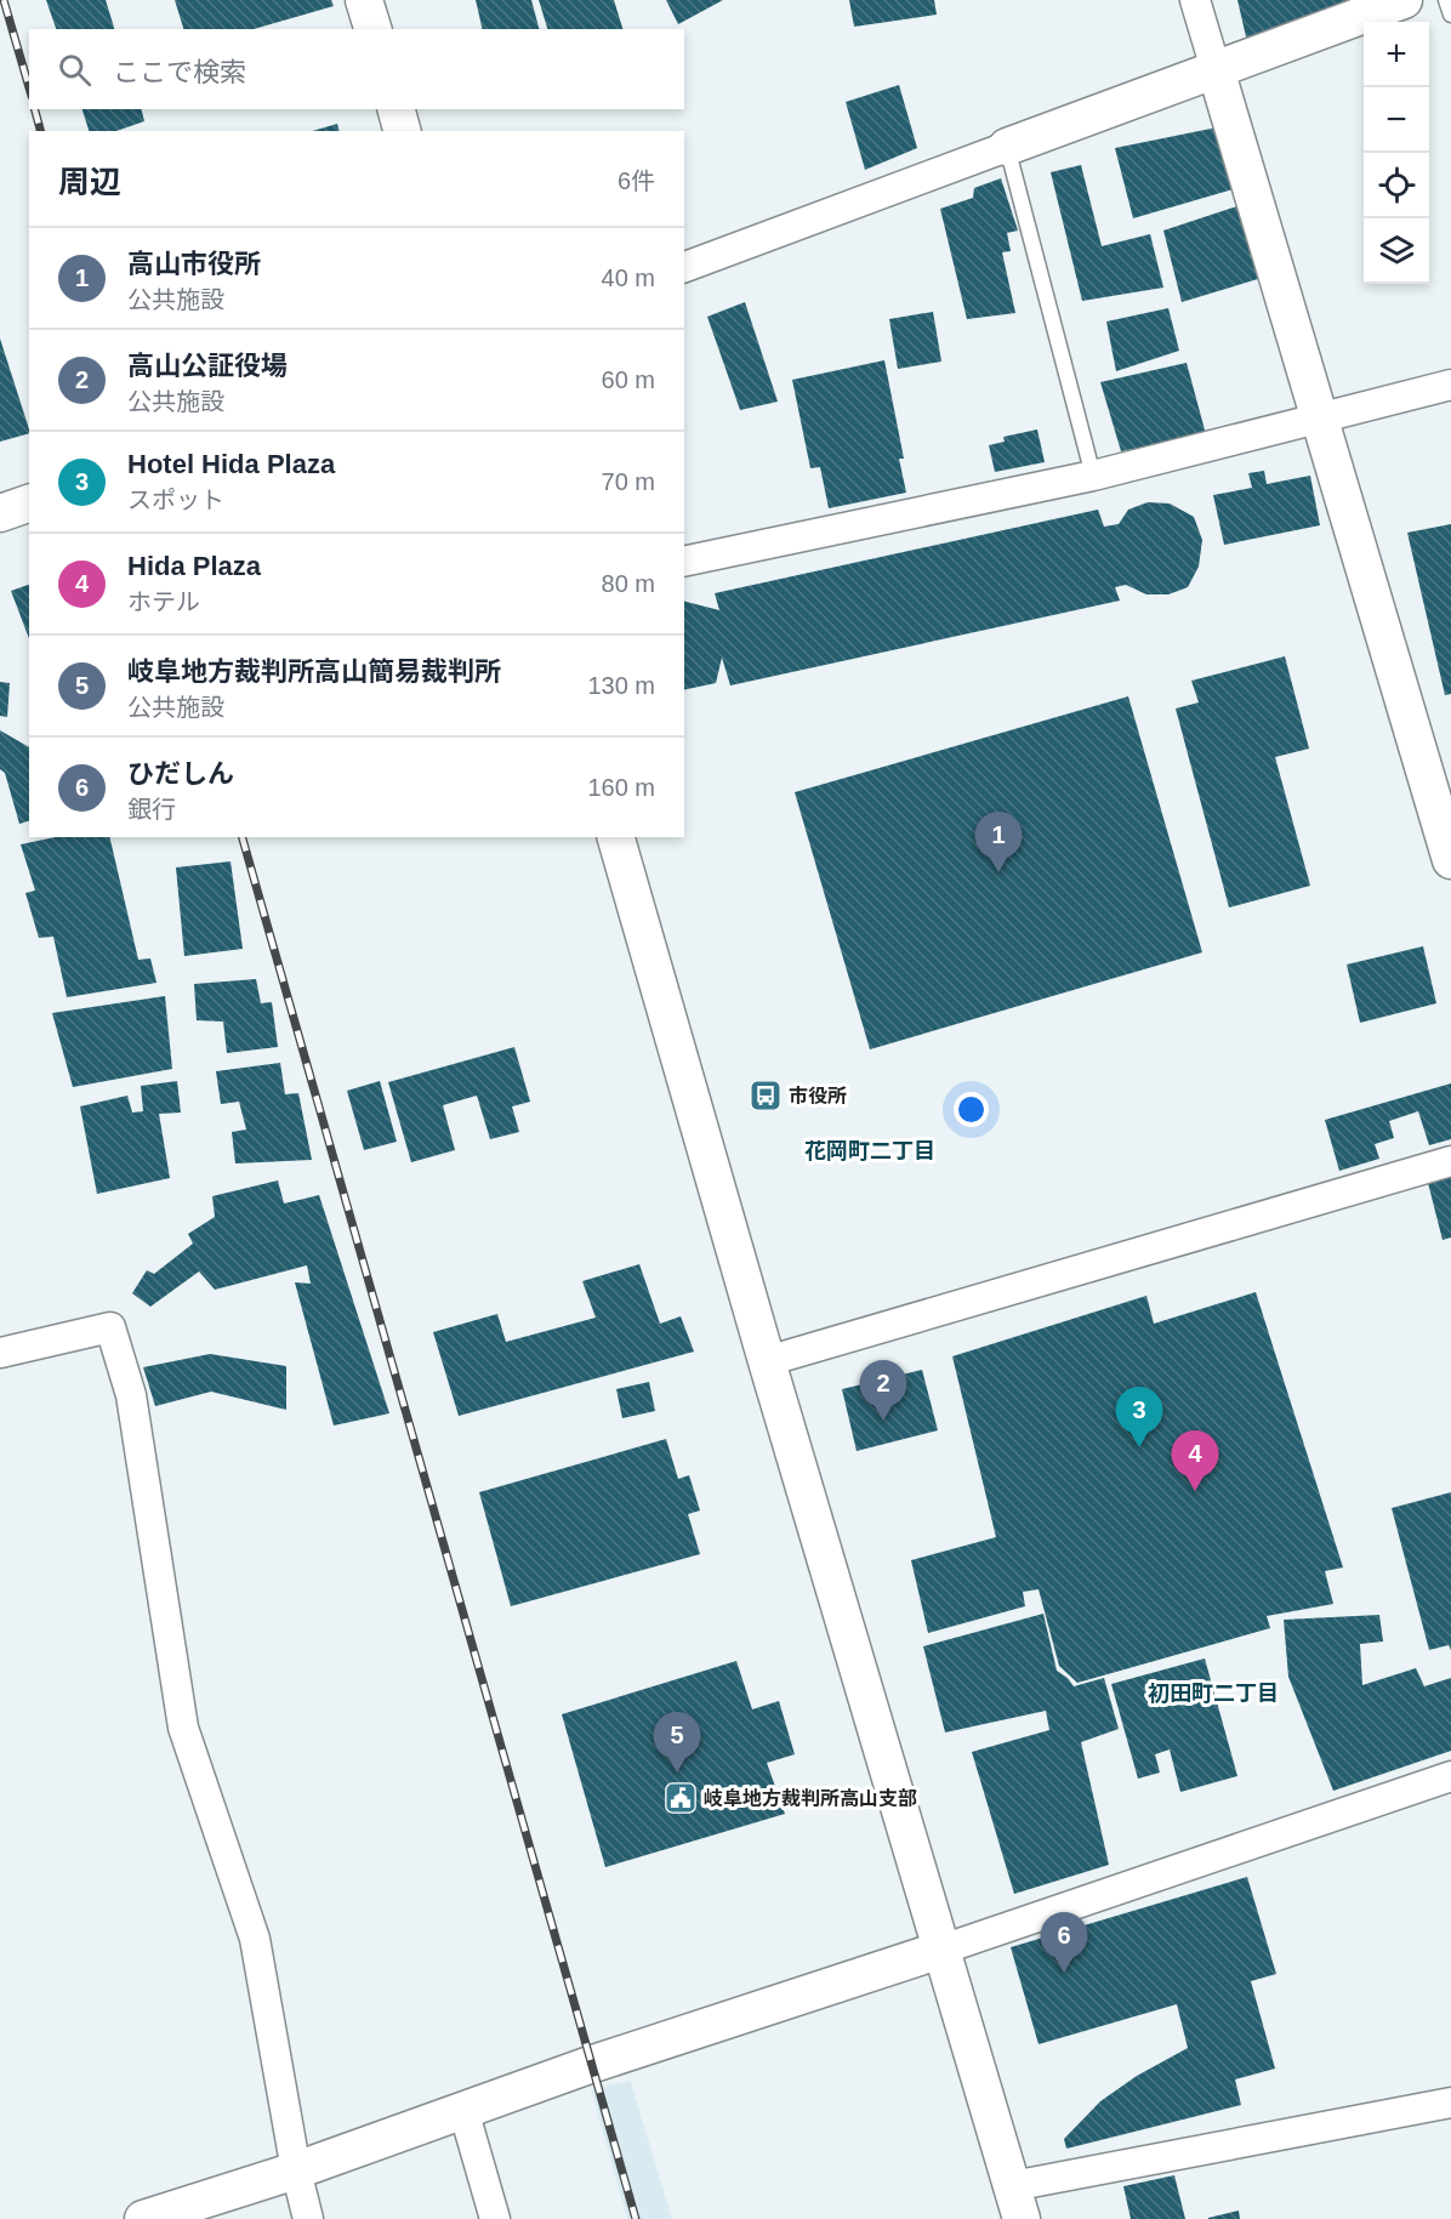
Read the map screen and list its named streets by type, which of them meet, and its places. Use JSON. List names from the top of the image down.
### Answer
{
  "districts": ["花岡町二丁目", "初田町二丁目"],
  "places": {
    "bus stop": ["市役所"],
    "public building": ["岐阜地方裁判所高山支部"]
  },
  "page": {
    "map_buttons": ["+", "−"],
    "search": "ここで検索",
    "heading": ["周辺", "6件"],
    "list": [
      {
        "mark": "1",
        "name": "高山市役所",
        "note": "公共施設",
        "value": "40 m"
      },
      {
        "mark": "2",
        "name": "高山公証役場",
        "note": "公共施設",
        "value": "60 m"
      },
      {
        "mark": "3",
        "name": "Hotel Hida Plaza",
        "note": "スポット",
        "value": "70 m"
      },
      {
        "mark": "4",
        "name": "Hida Plaza",
        "note": "ホテル",
        "value": "80 m"
      },
      {
        "mark": "5",
        "name": "岐阜地方裁判所高山簡易裁判所",
        "note": "公共施設",
        "value": "130 m"
      },
      {
        "mark": "6",
        "name": "ひだしん",
        "note": "銀行",
        "value": "160 m"
      }
    ],
    "pins": [
      "1",
      "2",
      "3",
      "4",
      "5",
      "6"
    ]
  }
}
